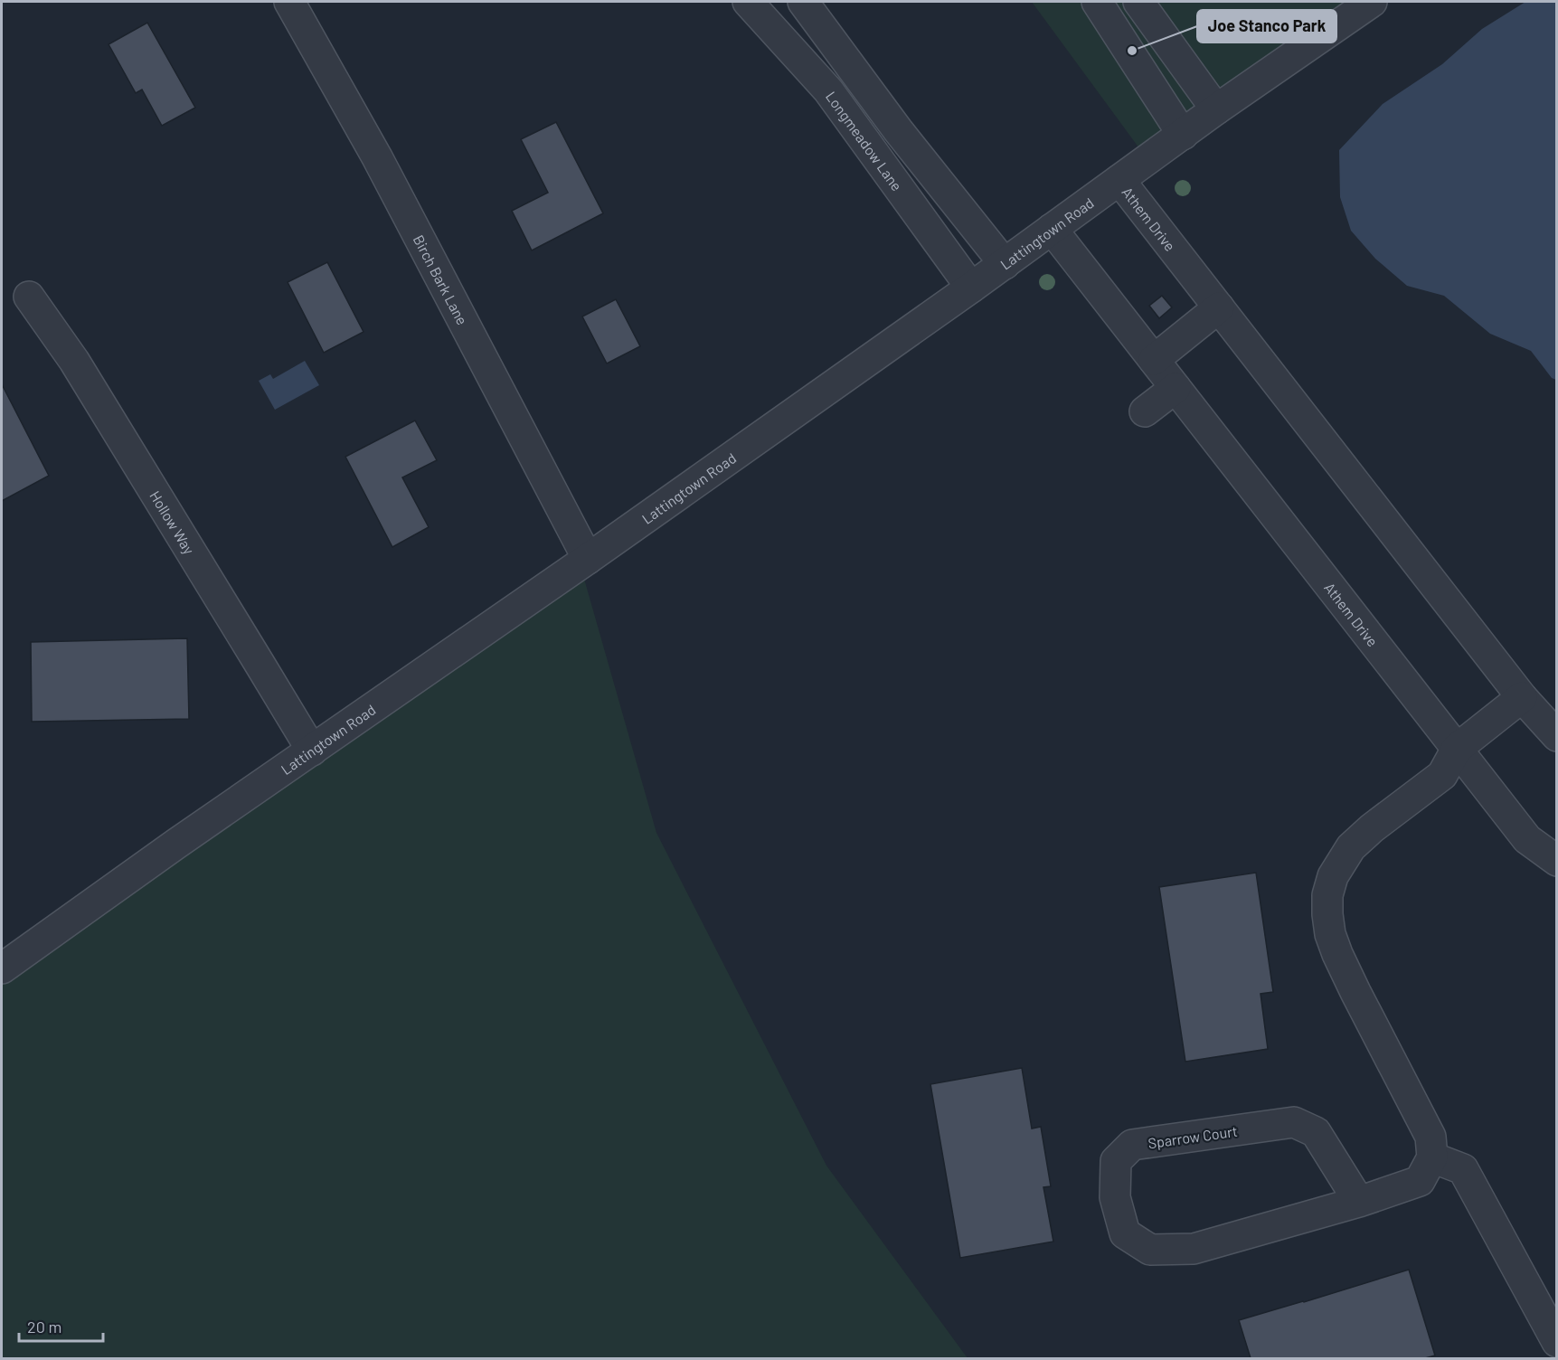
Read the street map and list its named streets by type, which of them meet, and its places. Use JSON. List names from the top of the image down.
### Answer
{
  "streets": {
    "street": [
      "Longmeadow Lane",
      "Athem Drive",
      "Lattingtown Road",
      "Birch Bark Lane",
      "Hollow Way",
      "Sparrow Court"
    ]
  },
  "crossings": [
    ["Longmeadow Lane", "Lattingtown Road"],
    ["Athem Drive", "Lattingtown Road"],
    ["Lattingtown Road", "Birch Bark Lane"],
    ["Lattingtown Road", "Hollow Way"]
  ],
  "places": ["Joe Stanco Park"],
  "scale_bar": "20 m"
}
